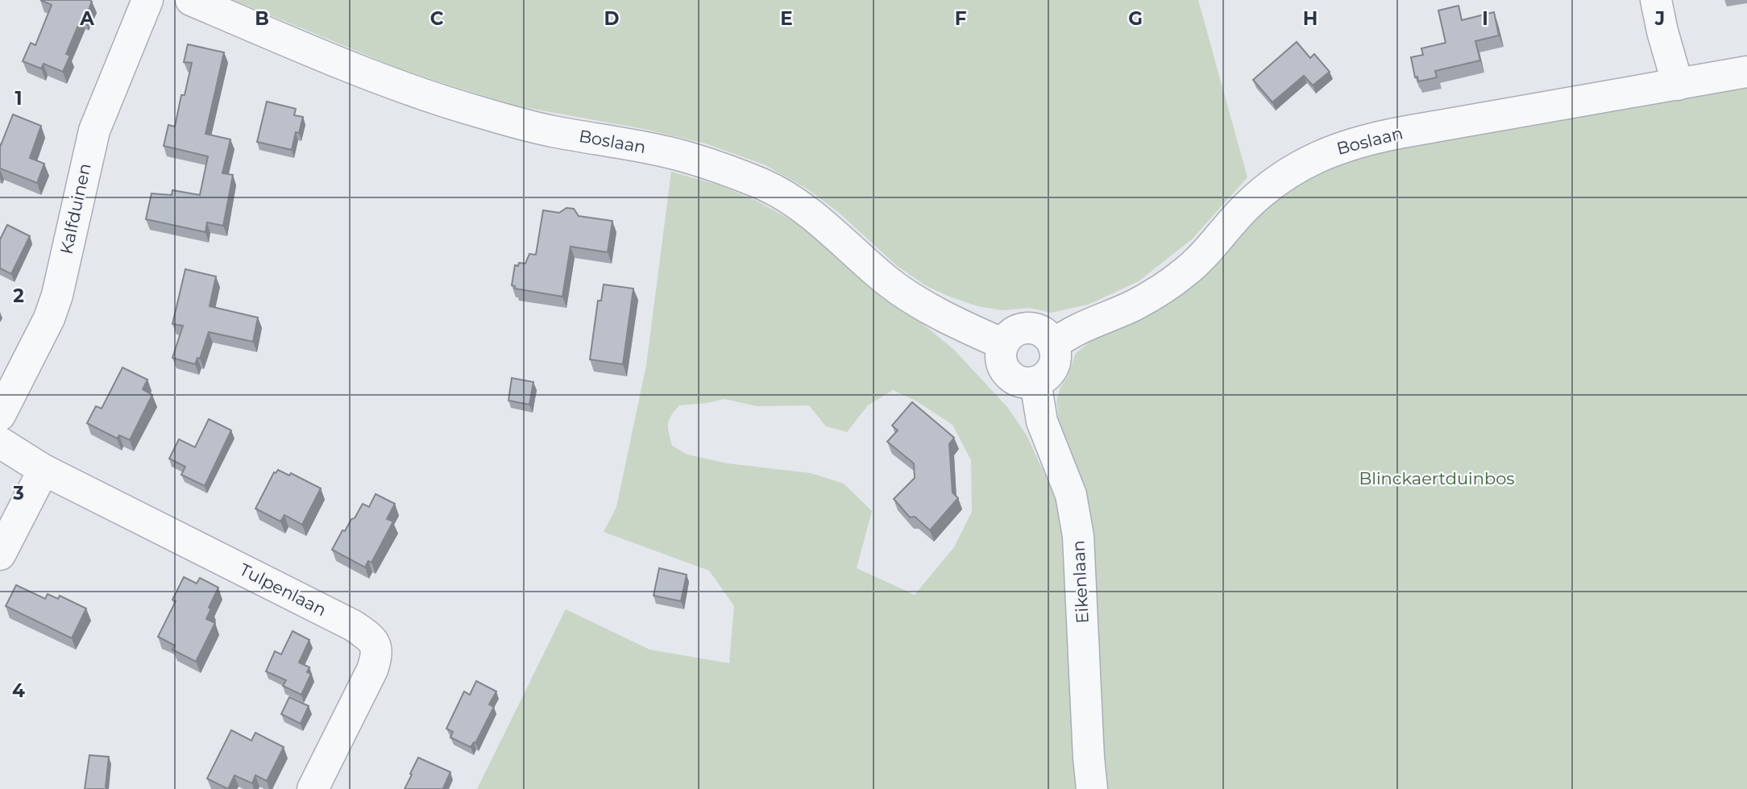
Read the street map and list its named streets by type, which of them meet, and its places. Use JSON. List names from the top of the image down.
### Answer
{
  "streets": {
    "street": [
      "Boslaan",
      "Kalfduinen",
      "Eikenlaan",
      "Tulpenlaan"
    ]
  },
  "crossings": [
    ["Boslaan", "Eikenlaan"]
  ],
  "parks": ["Blinckaertduinbos"],
  "grid": {
    "columns": [
      "A",
      "B",
      "C",
      "D",
      "E",
      "F",
      "G",
      "H",
      "I",
      "J"
    ],
    "rows": [
      "1",
      "2",
      "3",
      "4"
    ]
  }
}
